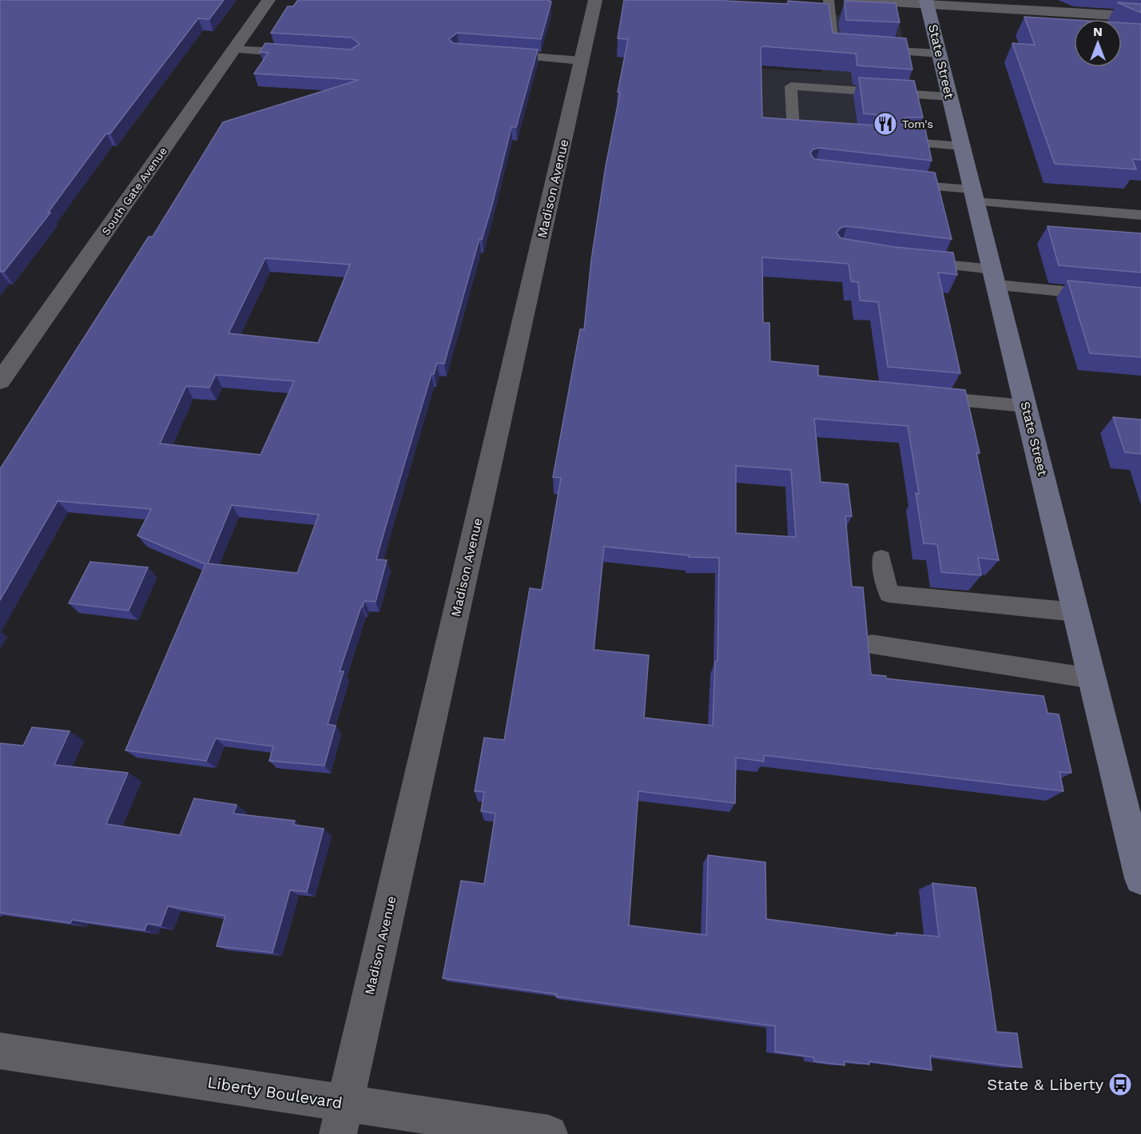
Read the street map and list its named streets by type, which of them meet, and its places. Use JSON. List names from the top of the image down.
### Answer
{
  "streets": {
    "main road": ["State Street"],
    "street": ["Madison Avenue", "South Gate Avenue", "Liberty Boulevard"]
  },
  "crossings": [
    ["Madison Avenue", "Liberty Boulevard"]
  ],
  "places": {
    "restaurant": ["Tom's"],
    "bus stop": ["State & Liberty"]
  },
  "north": "top"
}
